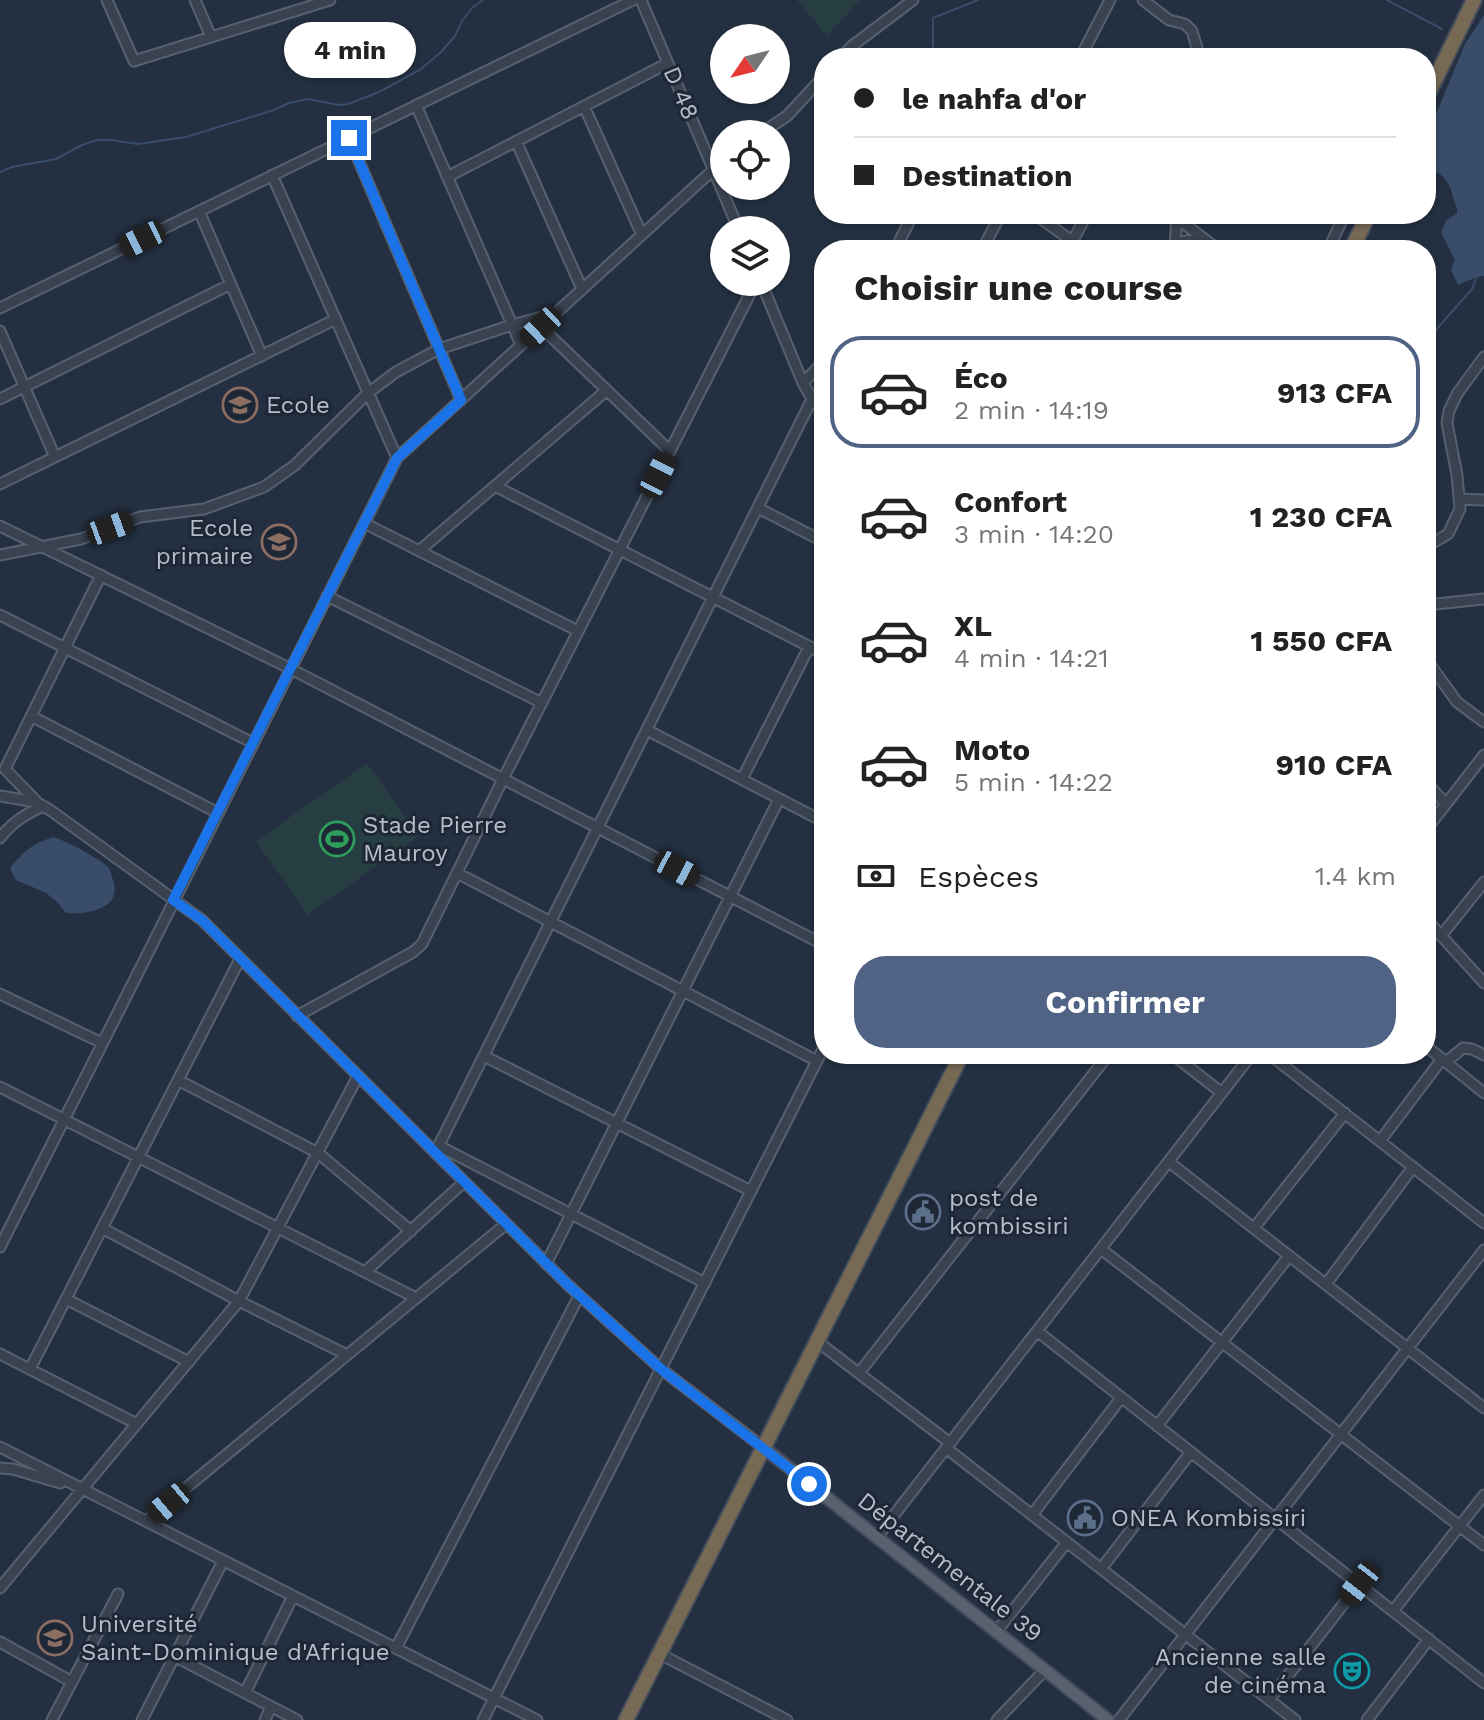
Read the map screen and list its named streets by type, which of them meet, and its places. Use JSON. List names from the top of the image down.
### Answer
{
  "streets": {
    "main road": ["Départementale 39"],
    "street": ["D 48"]
  },
  "places": {
    "school or university": ["Ecole", "Ecole primaire", "Université Saint-Dominique d'Afrique"],
    "sports": ["Stade Pierre Mauroy"],
    "public building": ["post de kombissiri", "ONEA Kombissiri"],
    "theatre": ["Ancienne salle de cinéma"]
  },
  "north": "bottom left",
  "page": {
    "bubble": "4 min",
    "banner": ["le nahfa d'or", "Destination"],
    "heading": "Choisir une course",
    "list": [
      {
        "name": "Éco",
        "note": "2 min · 14:19",
        "value": "913 CFA"
      },
      {
        "name": "Confort",
        "note": "3 min · 14:20",
        "value": "1 230 CFA"
      },
      {
        "name": "XL",
        "note": "4 min · 14:21",
        "value": "1 550 CFA"
      },
      {
        "name": "Moto",
        "note": "5 min · 14:22",
        "value": "910 CFA"
      }
    ],
    "pay": ["Espèces", "1.4 km"],
    "buttons": "Confirmer"
  }
}
